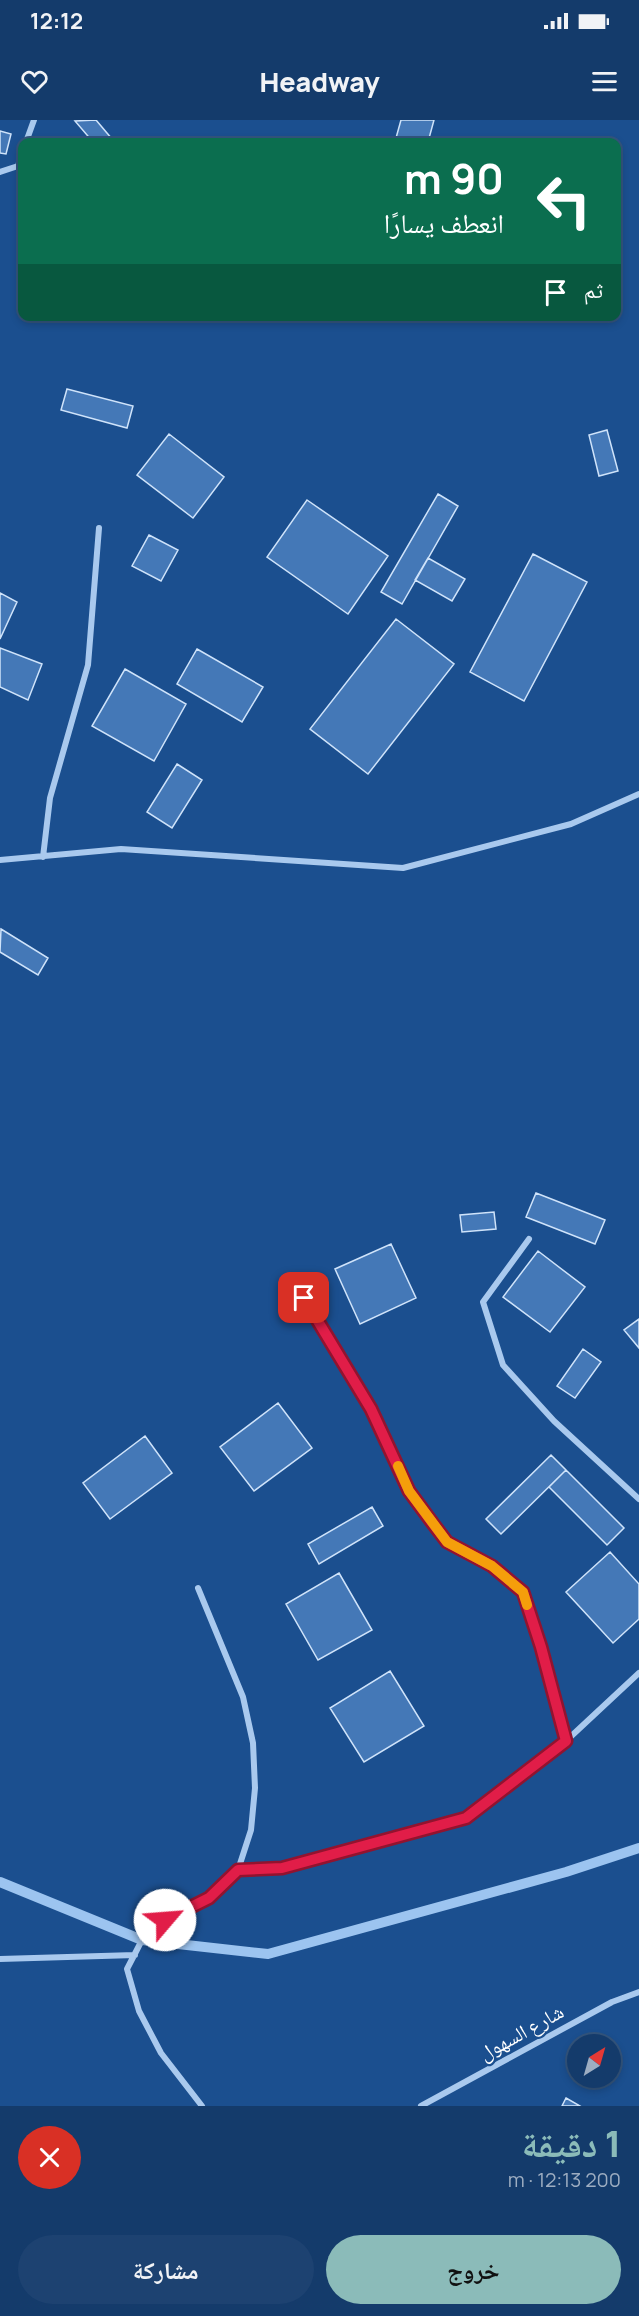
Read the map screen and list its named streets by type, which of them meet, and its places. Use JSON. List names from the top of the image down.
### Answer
{
  "streets": {
    "street": ["شارع السهول"]
  },
  "north": "top right",
  "page": {
    "status": "12:12",
    "header": "Headway",
    "turn": ["90 m", "انعطف يسارًا"],
    "then": "ثم",
    "heading": ["1 دقيقة", "200 m · 12:13"],
    "buttons": ["خروج", "مشاركة"]
  }
}
